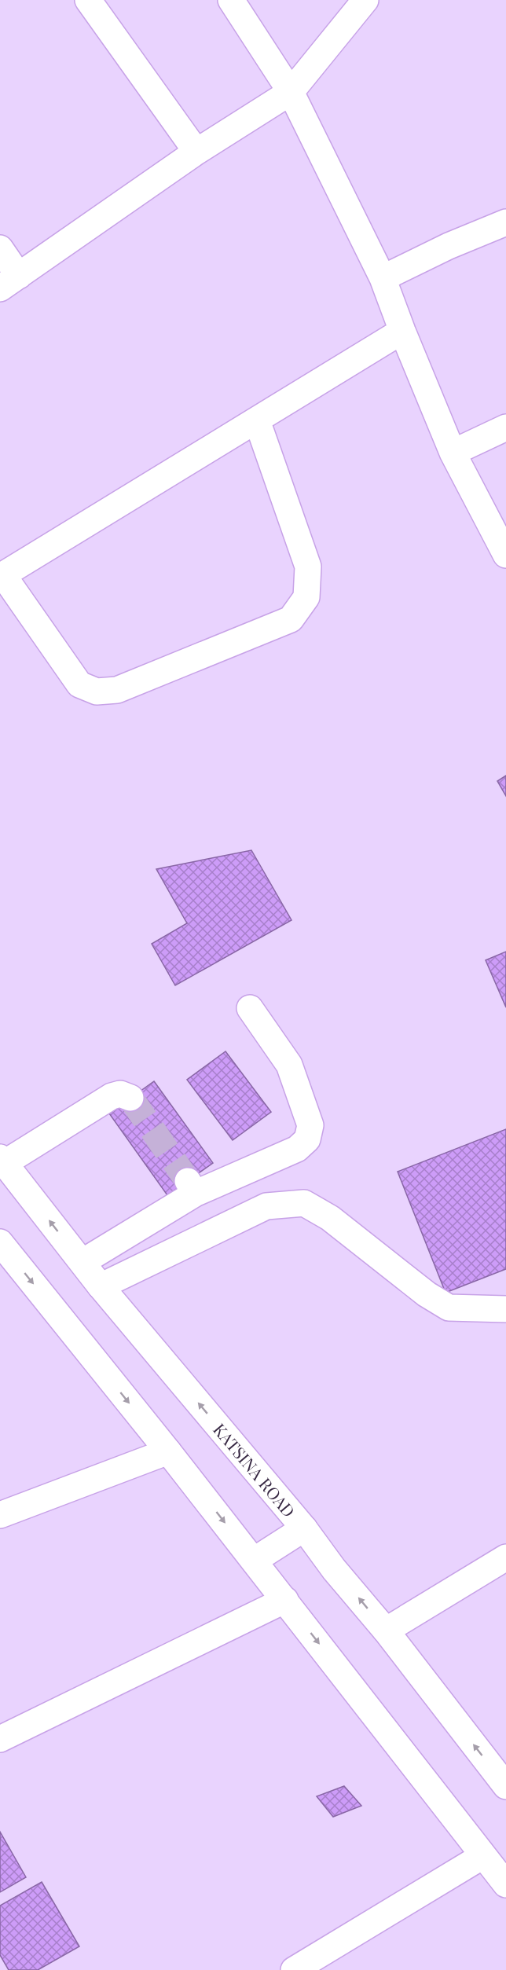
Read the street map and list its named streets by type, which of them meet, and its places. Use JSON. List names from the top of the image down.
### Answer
{
  "streets": {
    "main road": ["KATSINA ROAD"]
  }
}
